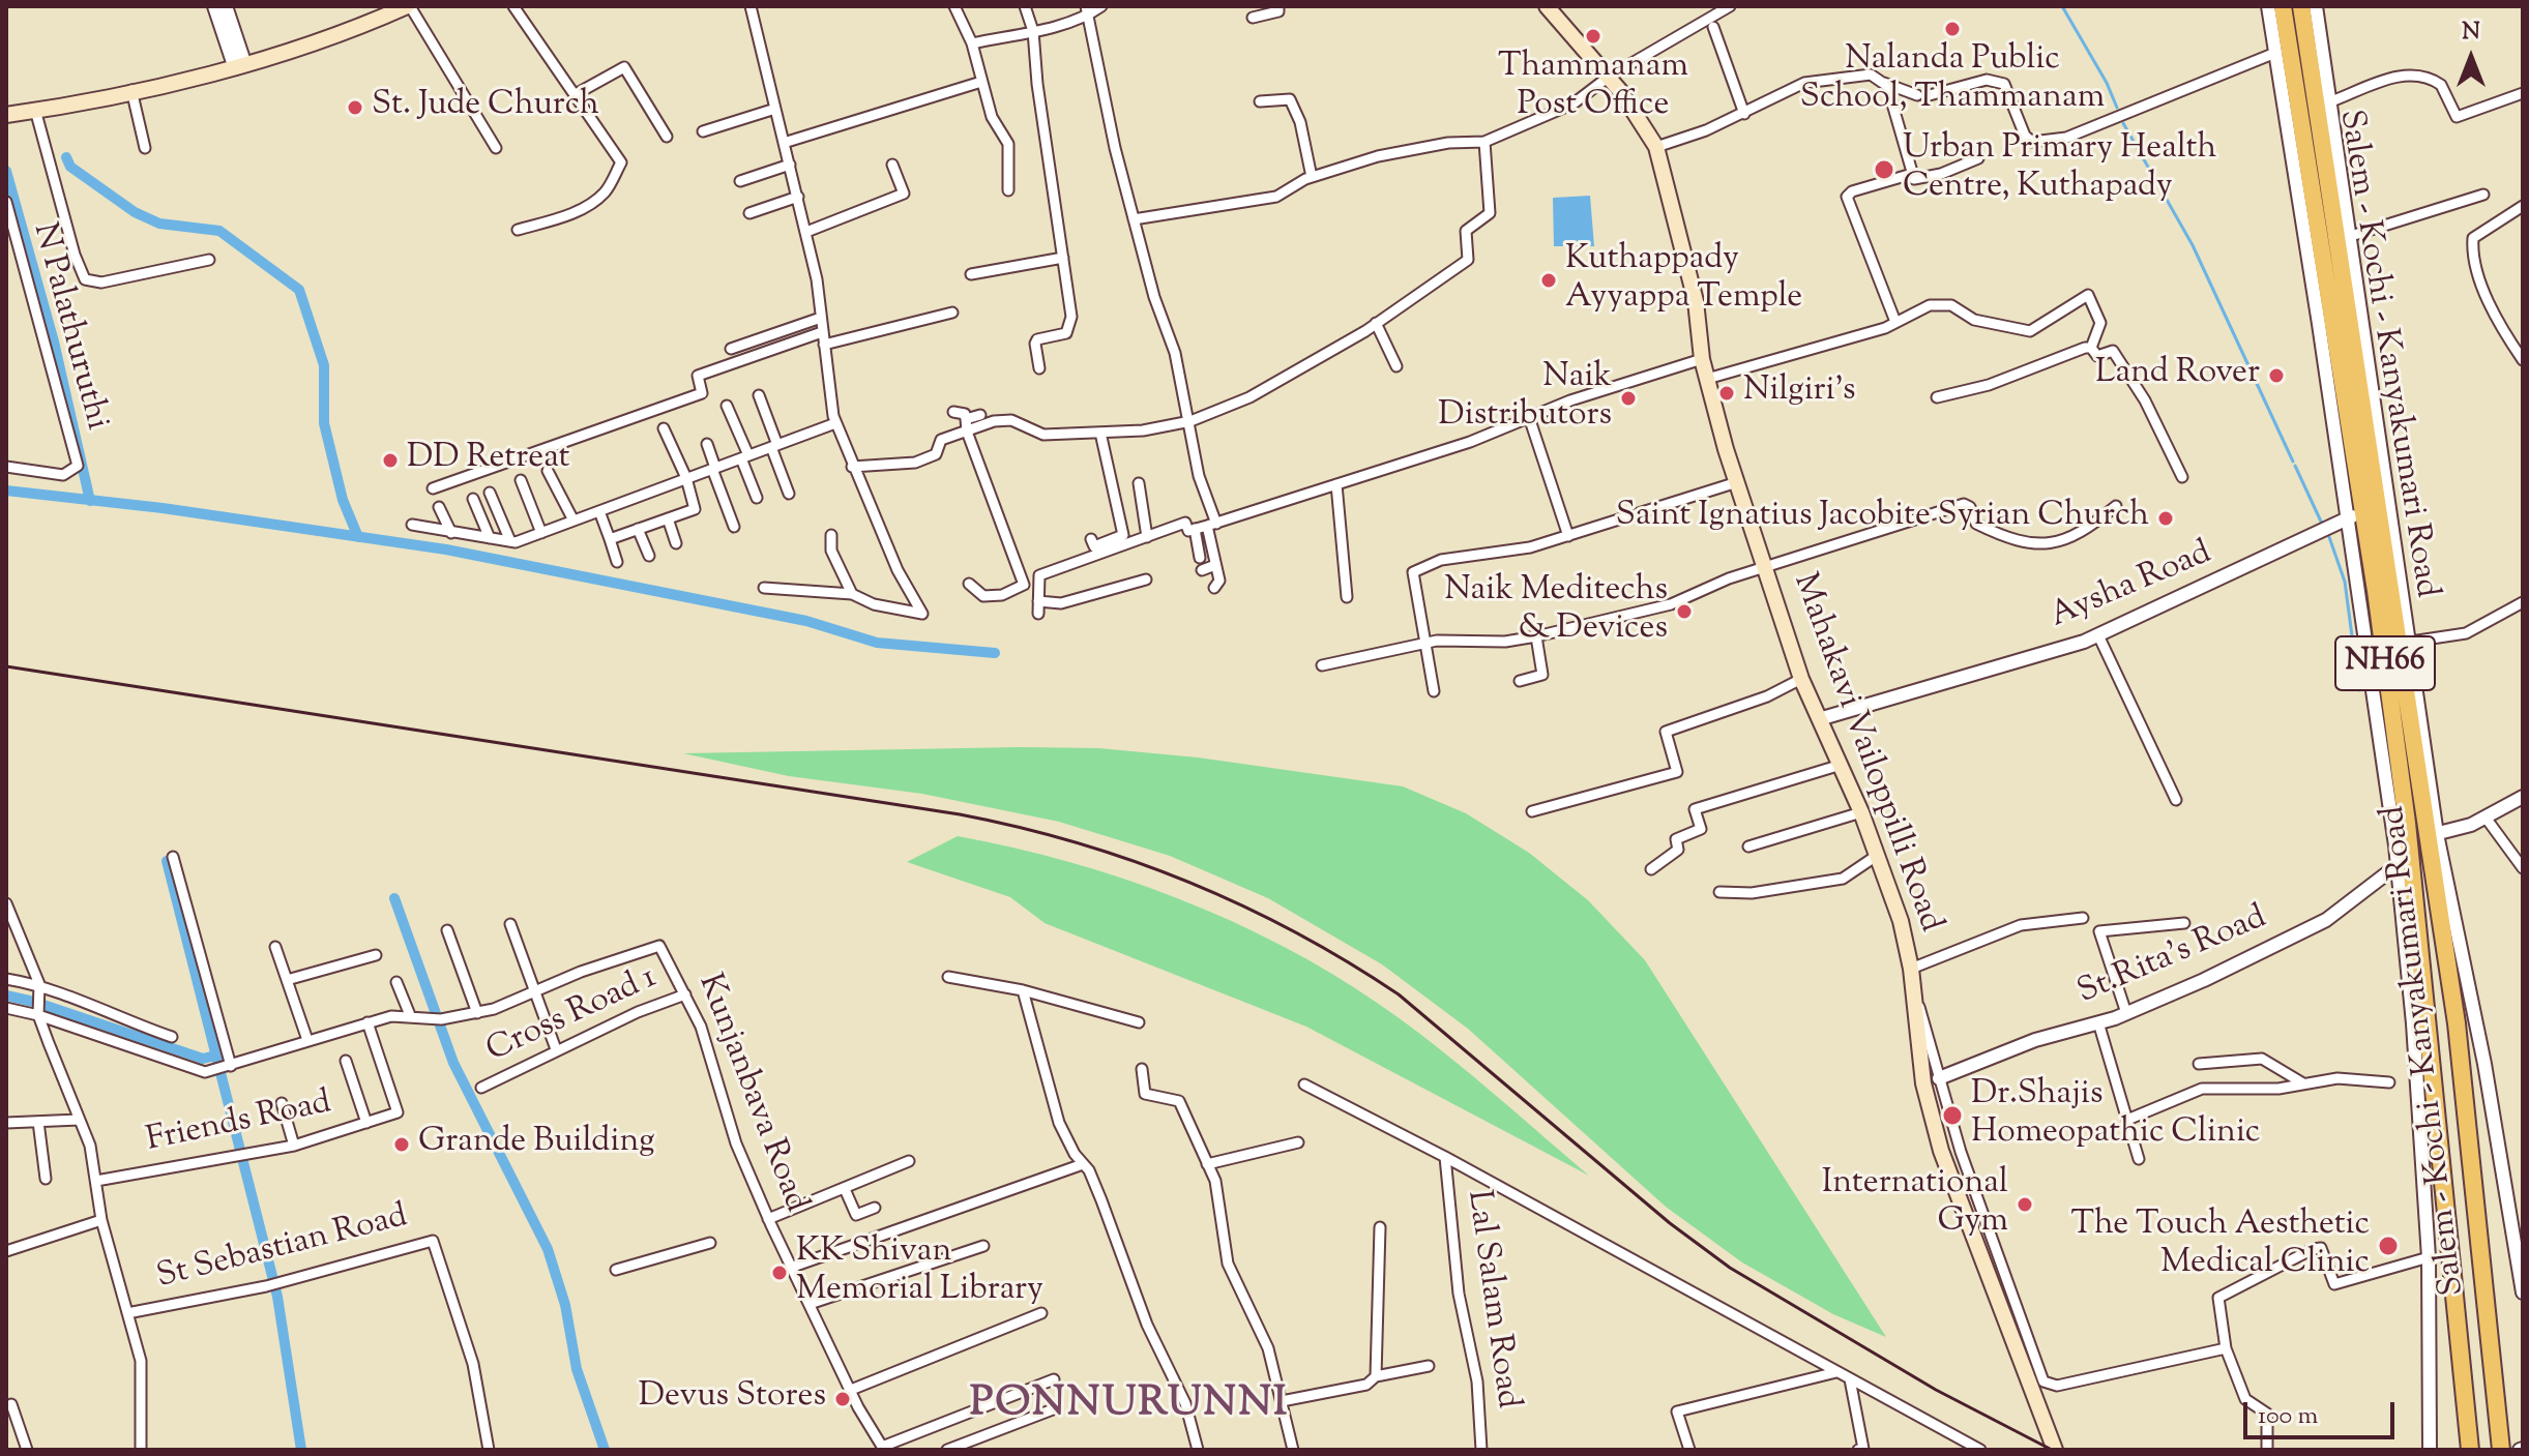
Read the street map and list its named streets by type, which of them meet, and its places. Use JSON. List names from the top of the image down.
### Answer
{
  "streets": {
    "highway": ["Salem - Kochi - Kanyakumari Road", "NH66"],
    "main road": ["Mahakavi Vailoppilli Road"],
    "street": [
      "N Palathuruthi",
      "Aysha Road",
      "St.Rita's Road",
      "Cross Road 1",
      "Kunjanbava Road",
      "Friends Road",
      "St Sebastian Road",
      "Lal Salam Road"
    ]
  },
  "crossings": [
    ["Salem - Kochi - Kanyakumari Road", "Aysha Road"],
    ["Salem - Kochi - Kanyakumari Road", "St.Rita's Road"],
    ["Aysha Road", "Mahakavi Vailoppilli Road"],
    ["Cross Road 1", "Kunjanbava Road"],
    ["Kunjanbava Road", "Friends Road"]
  ],
  "districts": ["PONNURUNNI"],
  "places": [
    "Nalanda Public School, Thammanam",
    "Thammanam Post Office",
    "St. Jude Church",
    "Urban Primary Health Centre, Kuthapady",
    "Kuthappady Ayyappa Temple",
    "Land Rover",
    "Nilgiri's",
    "Naik Distributors",
    "DD Retreat",
    "Saint Ignatius Jacobite Syrian Church",
    "Naik Meditechs & Devices",
    "Dr.Shajis Homeopathic Clinic",
    "Grande Building",
    "International Gym",
    "The Touch Aesthetic Medical Clinic",
    "KK Shivan Memorial Library",
    "Devus Stores"
  ],
  "scale_bar": "100 m",
  "north": "top"
}
